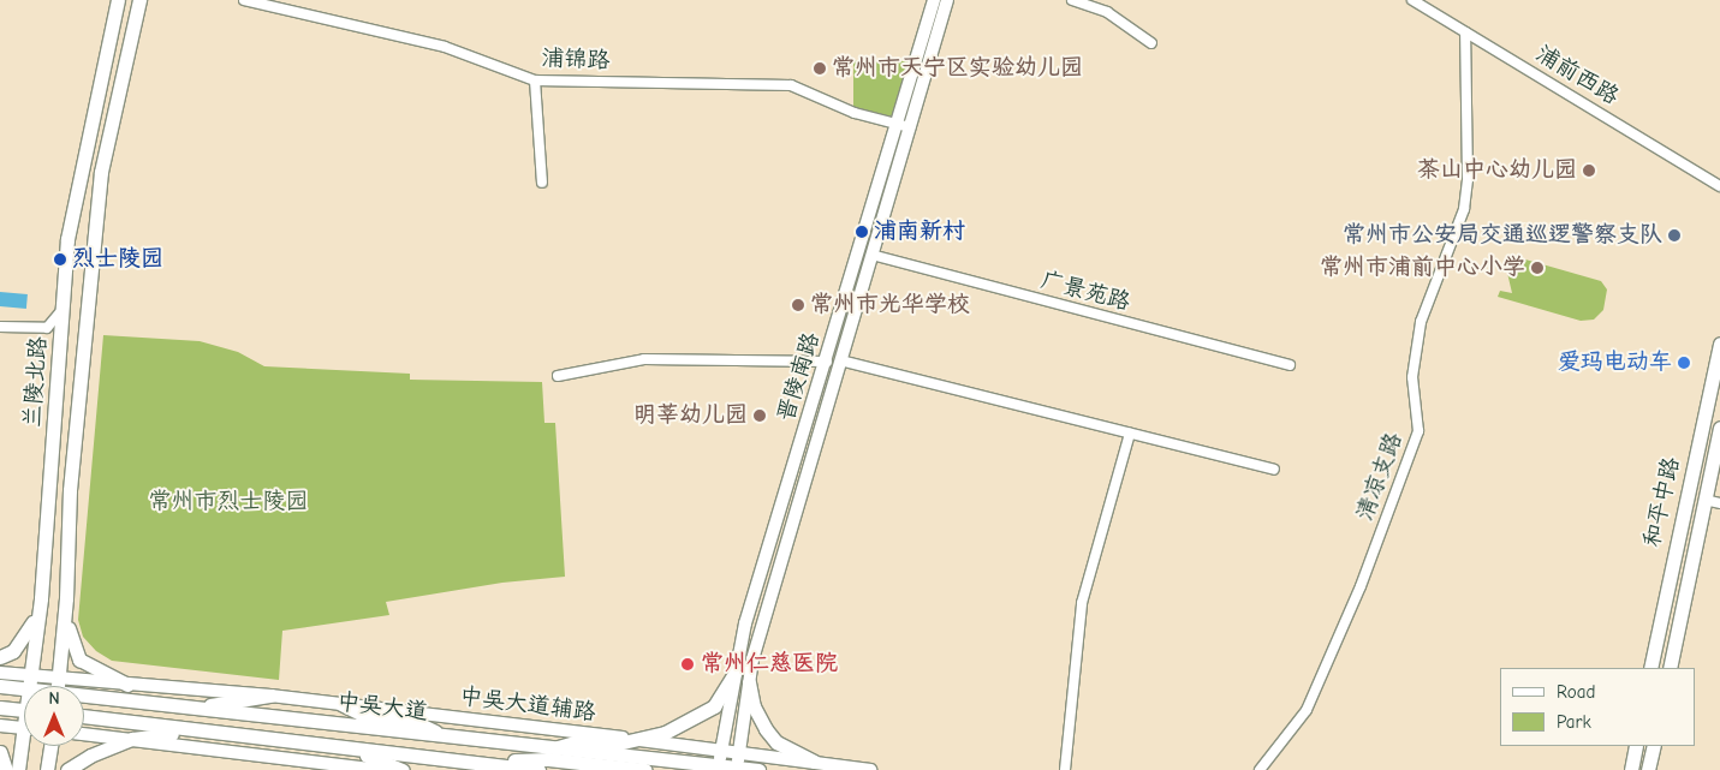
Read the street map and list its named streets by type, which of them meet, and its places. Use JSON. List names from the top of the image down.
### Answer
{
  "streets": {
    "main road": [
      "晋陵南路",
      "兰陵北路",
      "和平中路",
      "中吴大道辅路",
      "中吴大道"
    ],
    "street": [
      "浦锦路",
      "浦前西路",
      "广景苑路",
      "清凉支路"
    ]
  },
  "crossings": [
    ["浦锦路", "晋陵南路"],
    ["浦前西路", "清凉支路"],
    ["广景苑路", "晋陵南路"],
    ["晋陵南路", "中吴大道辅路"],
    ["晋陵南路", "中吴大道"],
    ["兰陵北路", "中吴大道辅路"],
    ["兰陵北路", "中吴大道"],
    ["中吴大道辅路", "中吴大道"]
  ],
  "parks": ["常州市烈士陵园"],
  "places": [
    "常州市天宁区实验幼儿园",
    "茶山中心幼儿园",
    "浦南新村",
    "常州市公安局交通巡逻警察支队",
    "烈士陵园",
    "常州市浦前中心小学",
    "常州市光华学校",
    "爱玛电动车",
    "明莘幼儿园",
    "常州仁慈医院"
  ],
  "legend": ["Road", "Park"],
  "north": "top"
}
